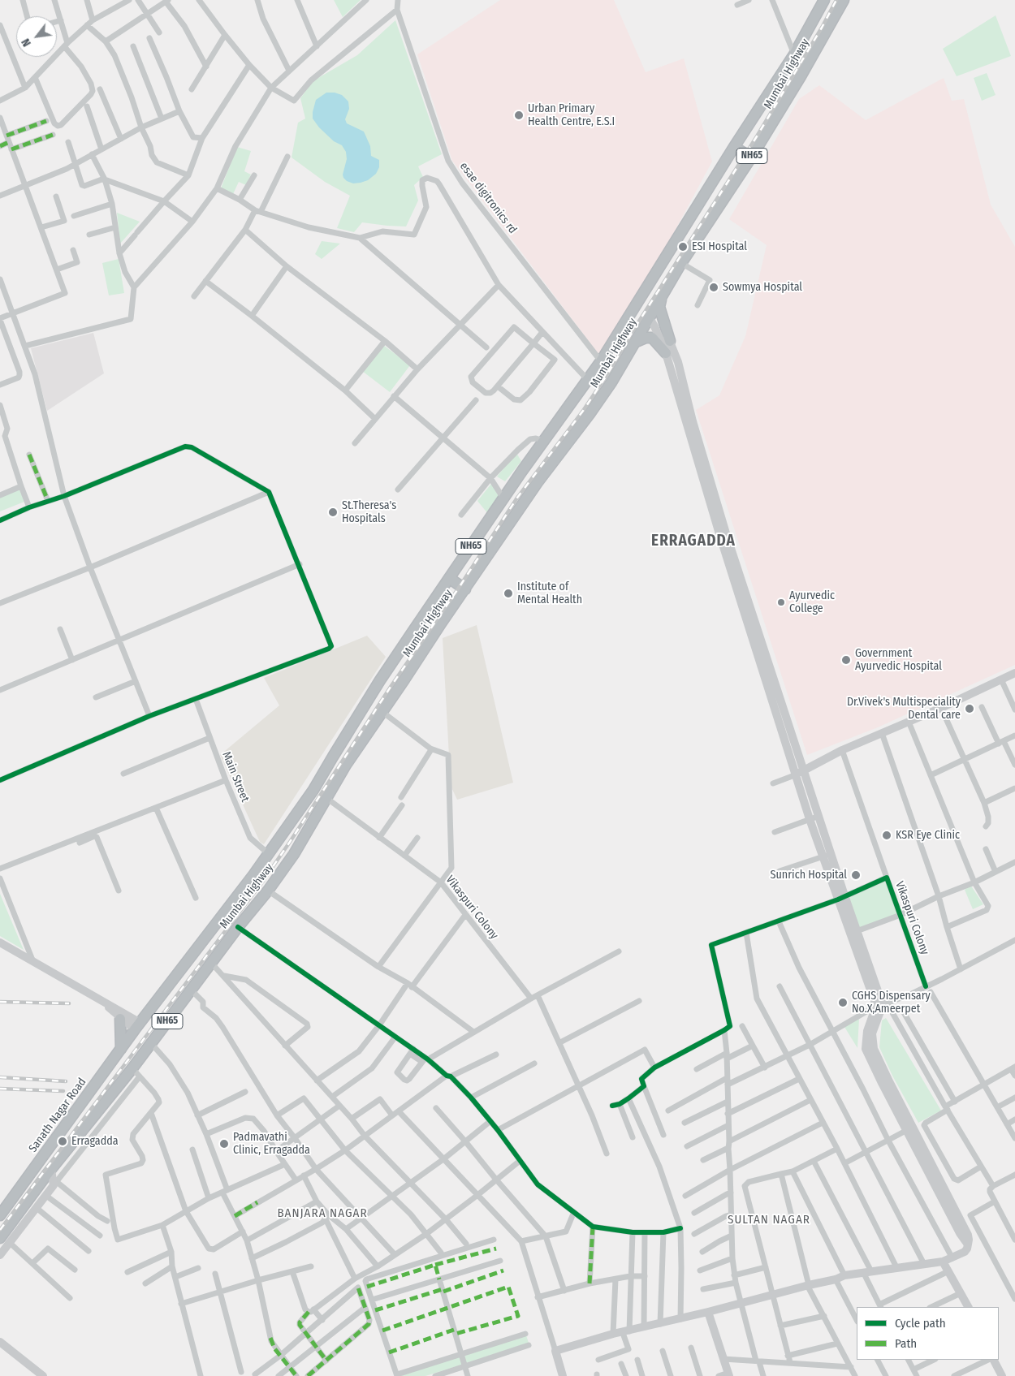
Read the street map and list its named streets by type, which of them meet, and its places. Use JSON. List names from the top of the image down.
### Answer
{
  "streets": {
    "highway": ["Mumbai Highway", "NH65", "Sanath Nagar Road"],
    "street": ["esae digitronics rd", "Main Street", "Vikaspuri Colony"]
  },
  "crossings": [
    ["Mumbai Highway", "esae digitronics rd"],
    ["Mumbai Highway", "Main Street"],
    ["Mumbai Highway", "Vikaspuri Colony"],
    ["Mumbai Highway", "Sanath Nagar Road"]
  ],
  "districts": ["ERRAGADDA", "BANJARA NAGAR", "SULTAN NAGAR"],
  "places": [
    "Urban Primary Health Centre, E.S.I",
    "ESI Hospital",
    "Sowmya Hospital",
    "St.Theresa's Hospitals",
    "Institute of Mental Health",
    "Ayurvedic College",
    "Government Ayurvedic Hospital",
    "Dr.Vivek's Multispeciality Dental care",
    "KSR Eye Clinic",
    "Sunrich Hospital",
    "CGHS Dispensary No.X,Ameerpet",
    "Erragadda",
    "Padmavathi Clinic, Erragadda"
  ],
  "legend": ["Cycle path", "Path"],
  "north": "bottom left"
}
